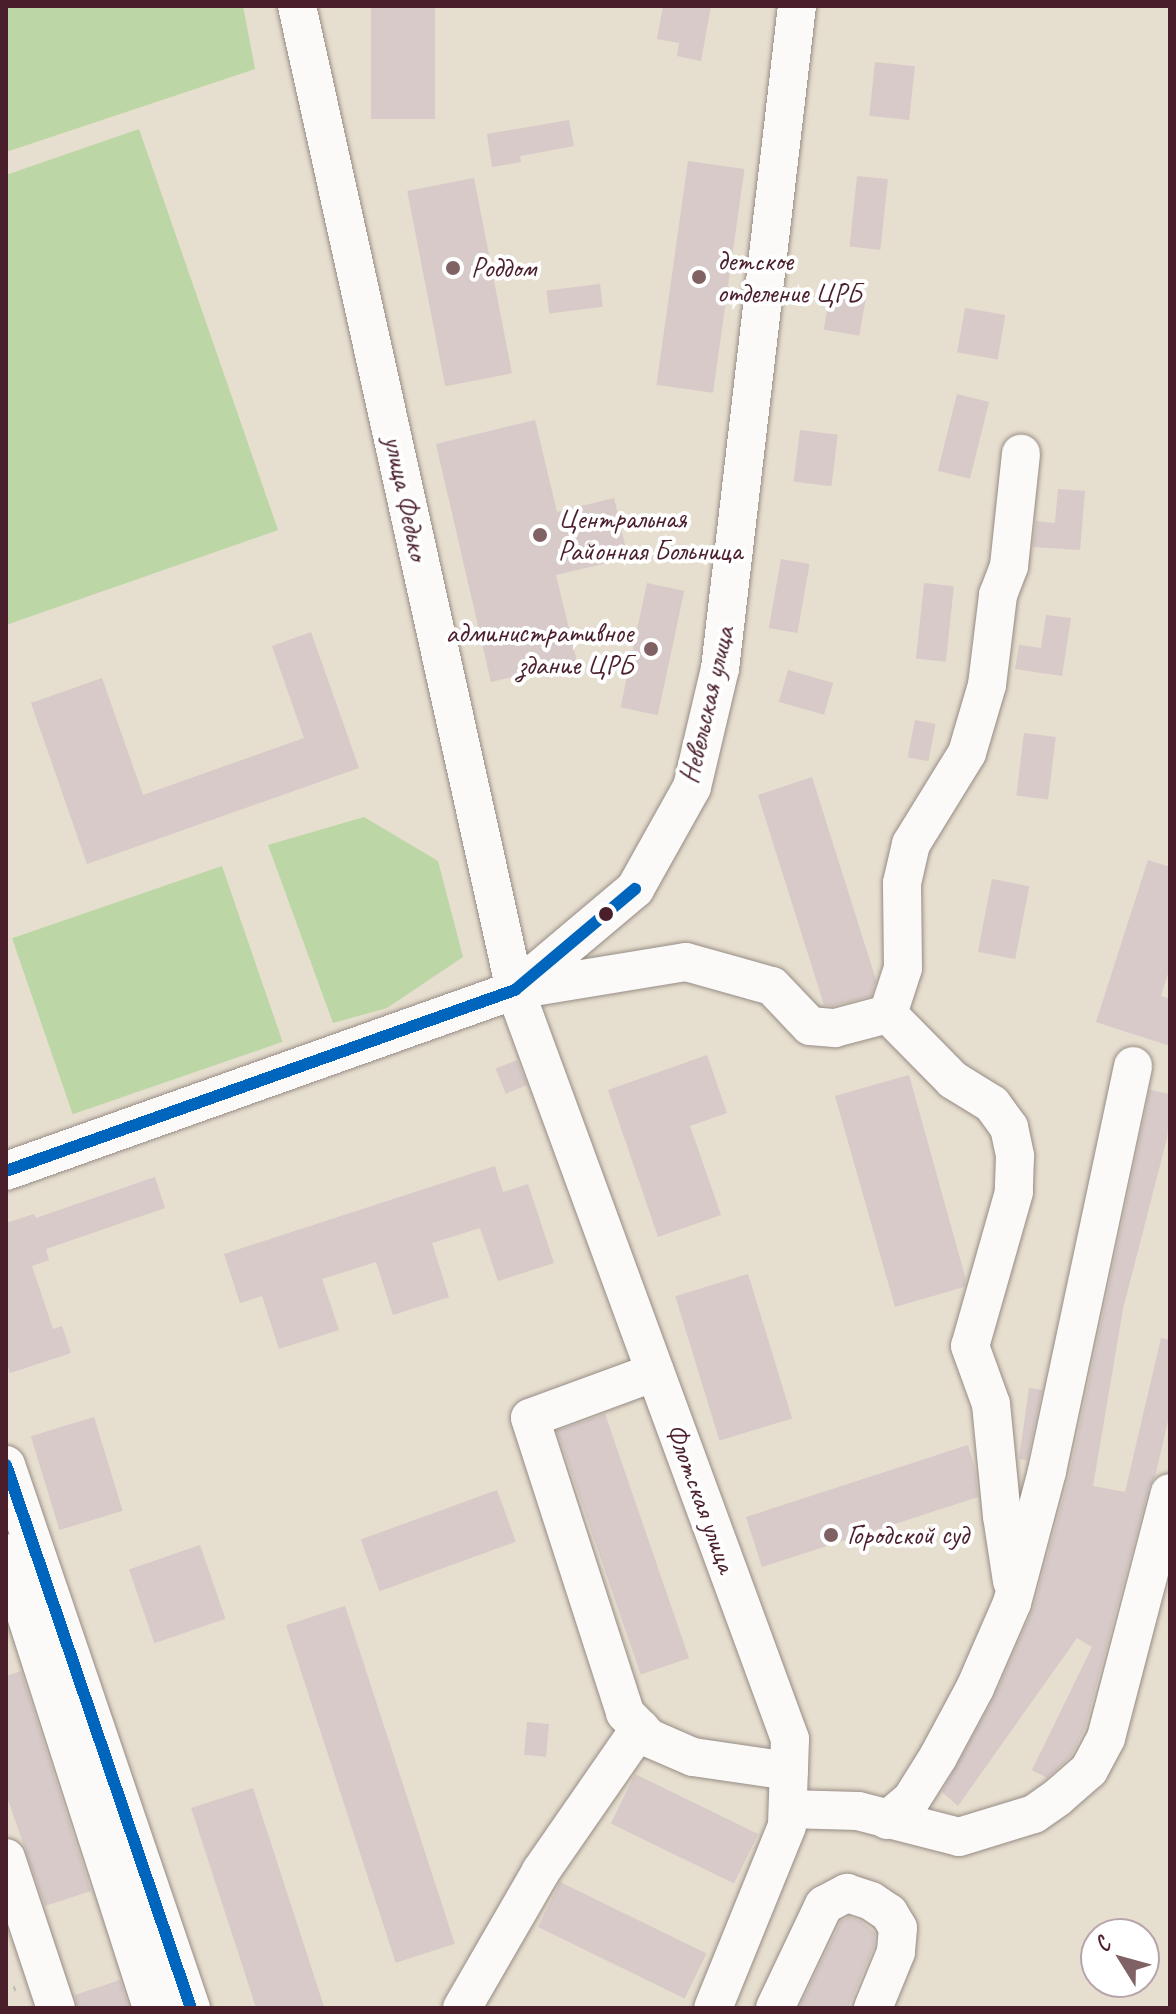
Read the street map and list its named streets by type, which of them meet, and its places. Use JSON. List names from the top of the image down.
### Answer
{
  "streets": {
    "street": ["улица Федько", "Невельская улица", "Флотская улица"]
  },
  "crossings": [
    ["улица Федько", "Невельская улица"],
    ["улица Федько", "Флотская улица"],
    ["Невельская улица", "Флотская улица"]
  ],
  "places": [
    "Роддом",
    "детское отделение ЦРБ",
    "Центральная Районная Больница",
    "административное здание ЦРБ",
    "Городской суд"
  ],
  "north": "top left"
}
